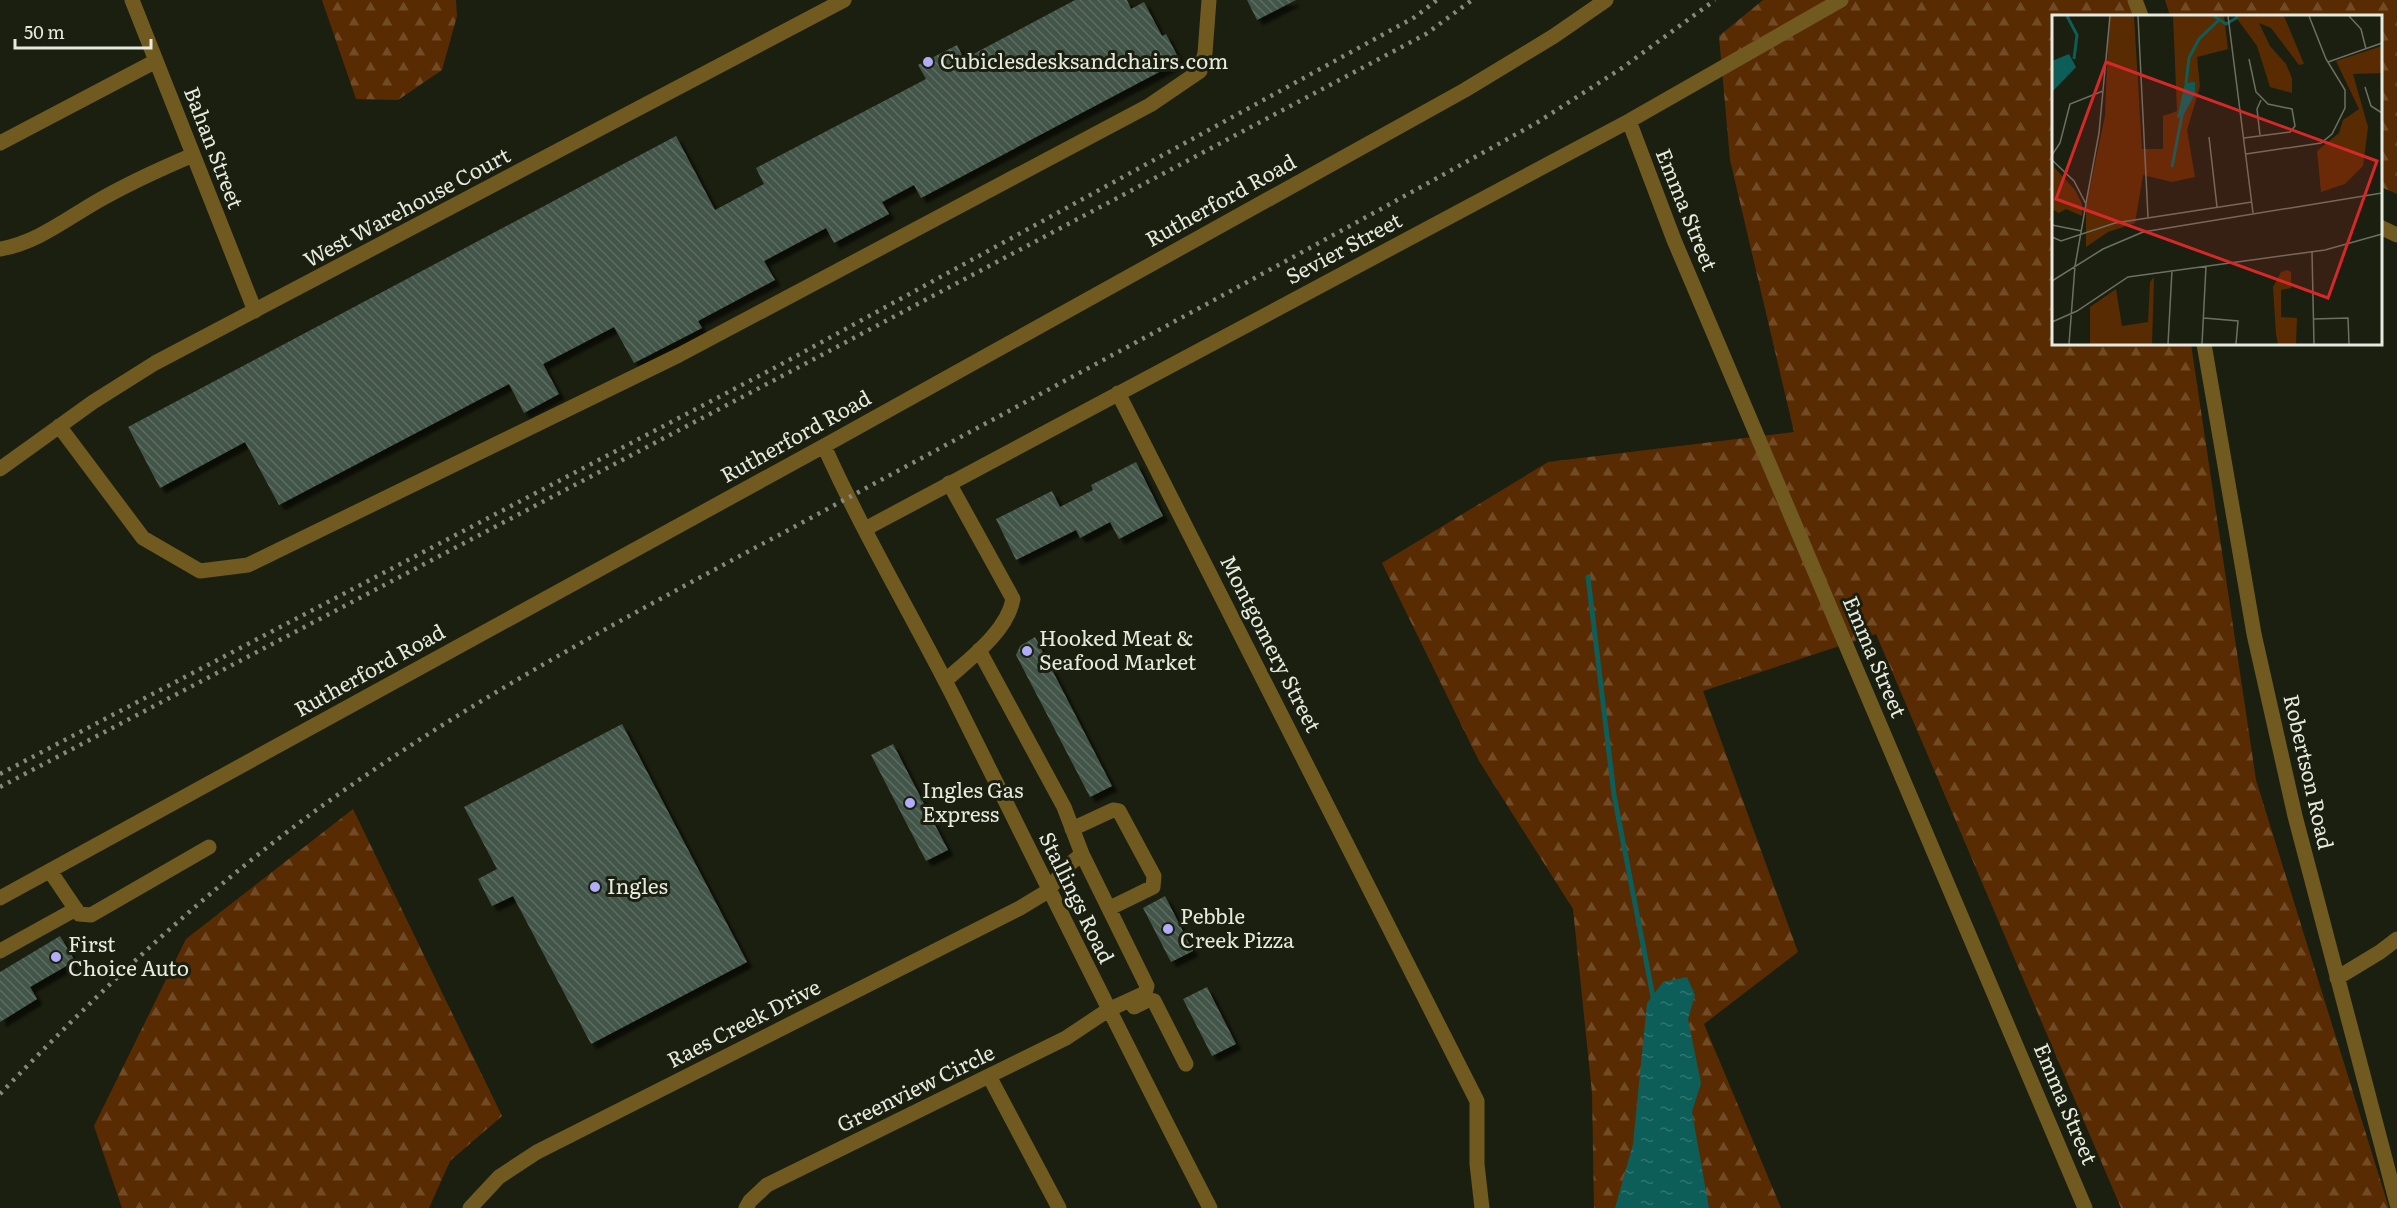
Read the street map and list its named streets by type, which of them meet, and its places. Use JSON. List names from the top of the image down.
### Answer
{
  "streets": {
    "street": [
      "Bahan Street",
      "Rutherford Road",
      "West Warehouse Court",
      "Emma Street",
      "Sevier Street",
      "Montgomery Street",
      "Robertson Road",
      "Stallings Road",
      "Raes Creek Drive",
      "Greenview Circle"
    ]
  },
  "crossings": [
    ["Bahan Street", "West Warehouse Court"],
    ["Rutherford Road", "Stallings Road"],
    ["Emma Street", "Sevier Street"],
    ["Sevier Street", "Montgomery Street"],
    ["Sevier Street", "Stallings Road"],
    ["Stallings Road", "Raes Creek Drive"],
    ["Stallings Road", "Greenview Circle"]
  ],
  "places": [
    "Cubiclesdesksandchairs.com",
    "Hooked Meat & Seafood Market",
    "Ingles Gas Express",
    "Ingles",
    "Pebble Creek Pizza",
    "First Choice Auto"
  ],
  "scale_bar": "50 m"
}
